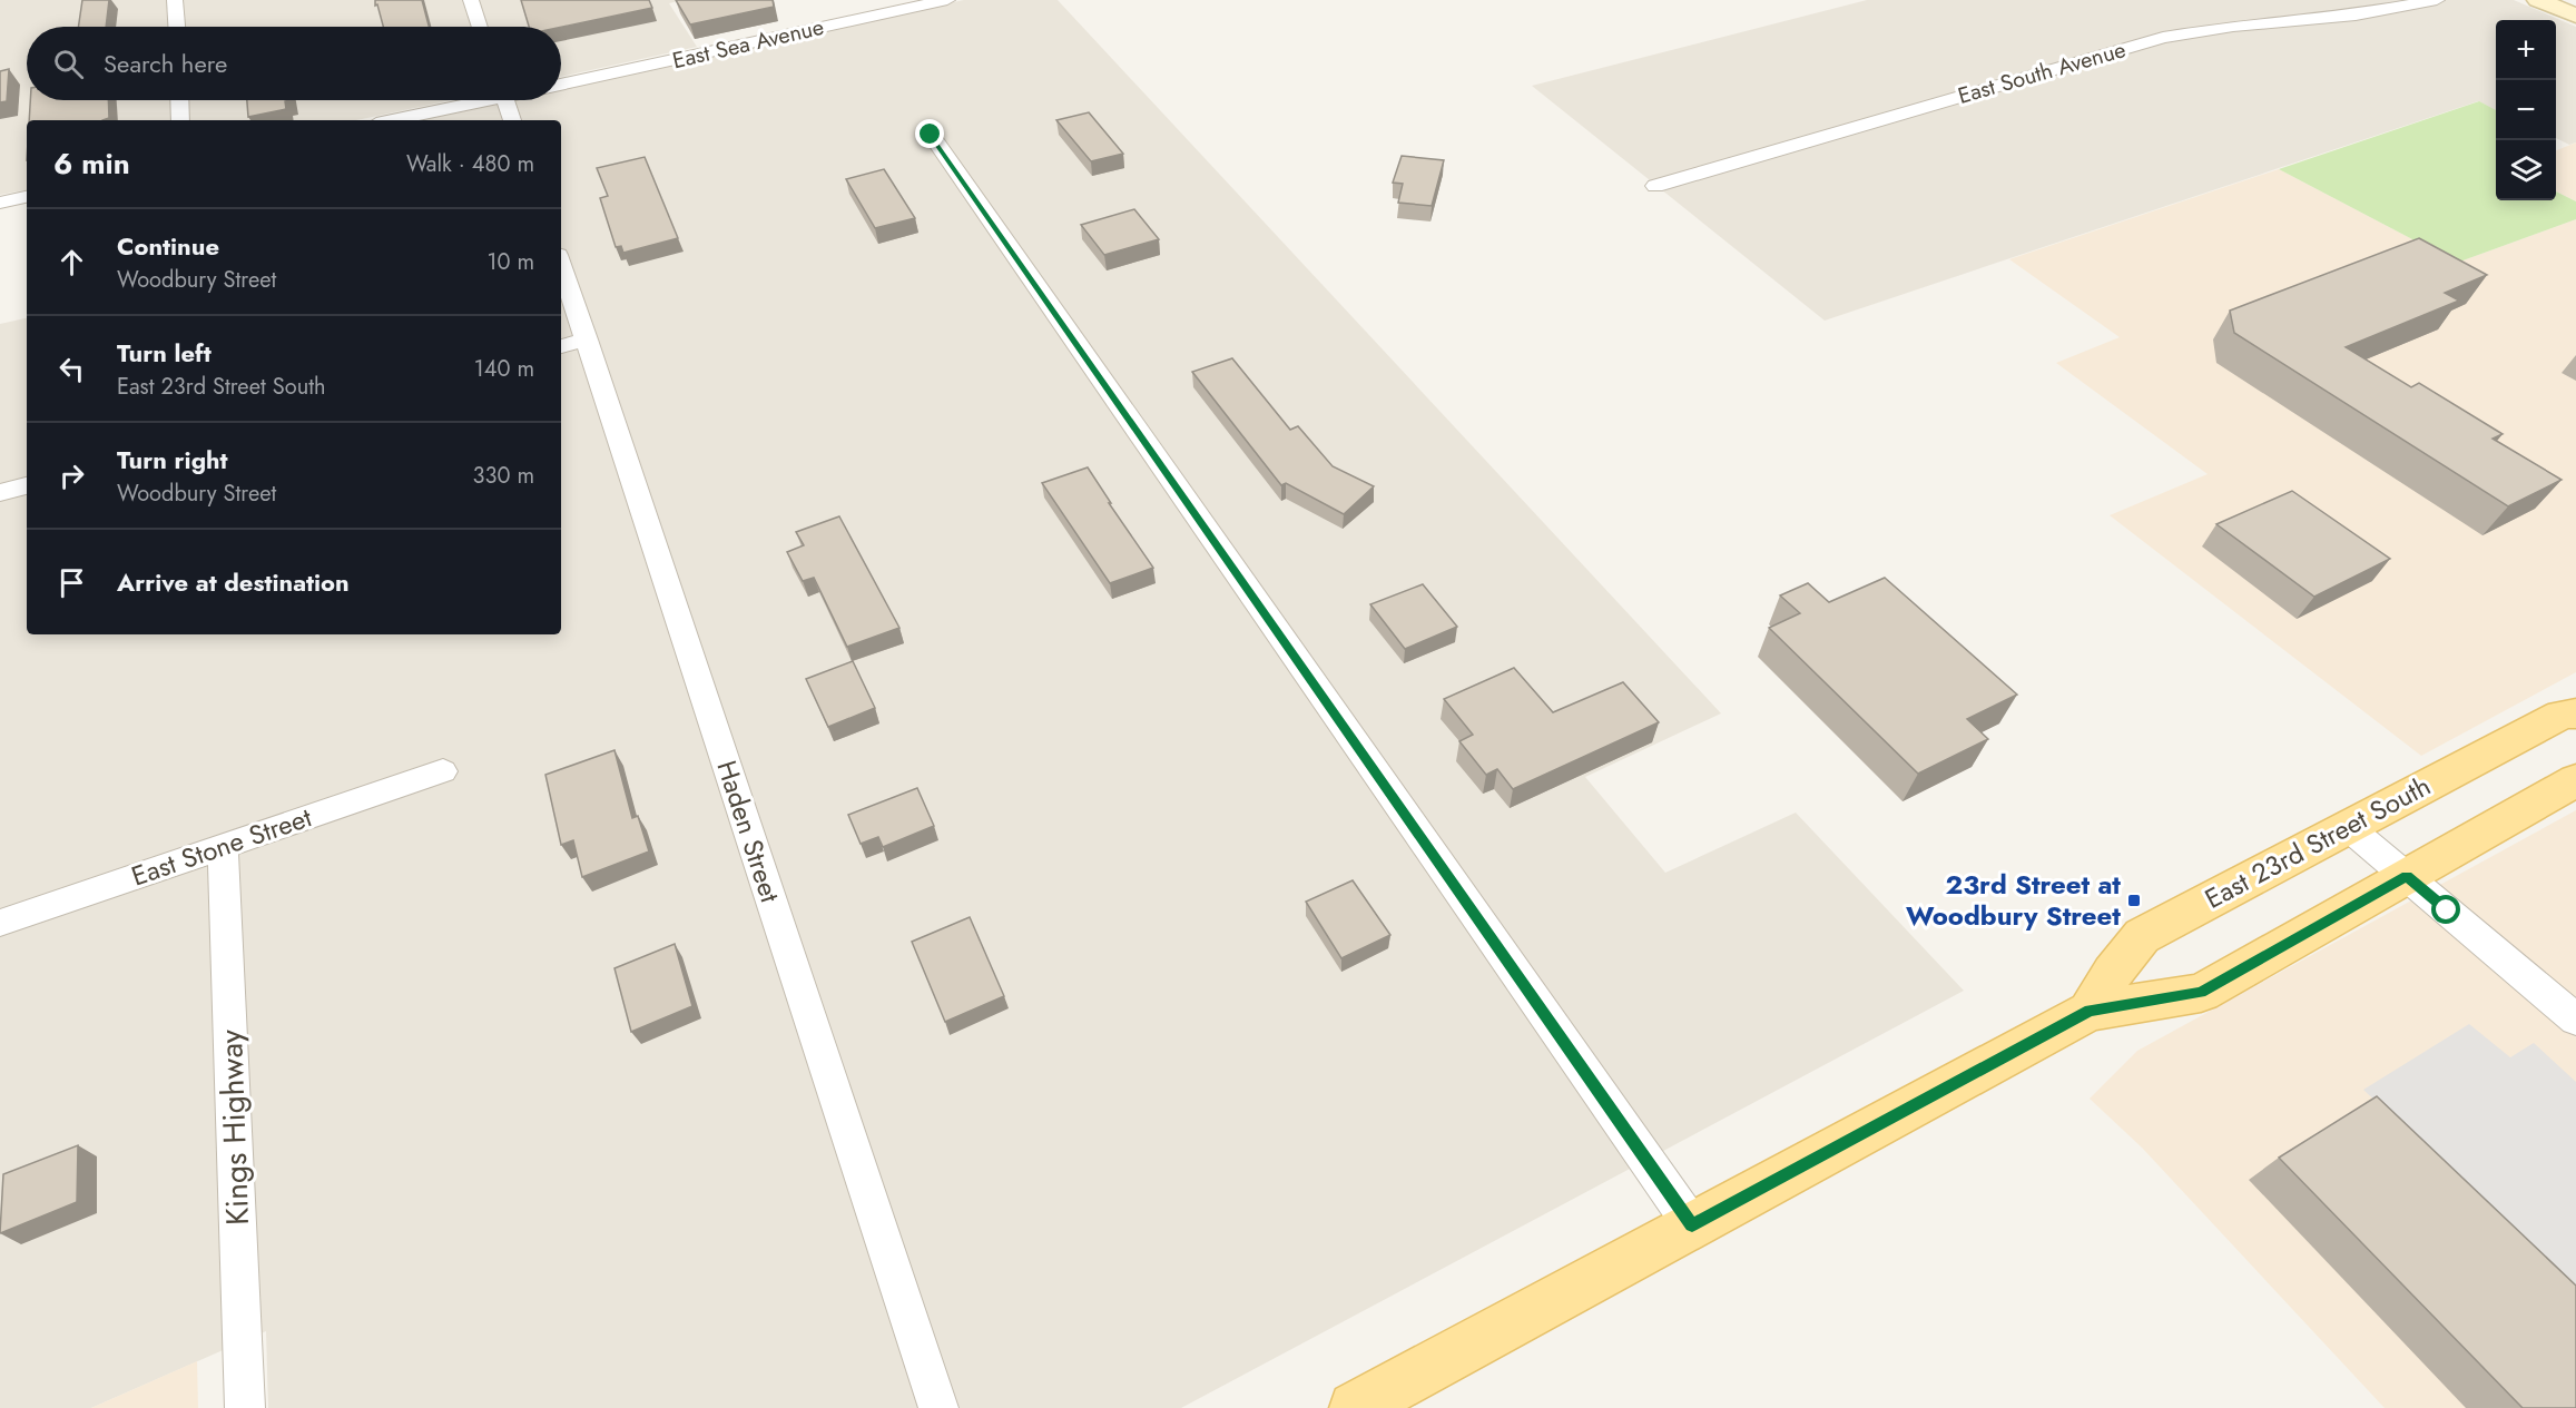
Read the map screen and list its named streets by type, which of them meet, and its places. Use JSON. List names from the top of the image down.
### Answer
{
  "streets": {
    "main road": ["East 23rd Street South"],
    "street": [
      "East Sea Avenue",
      "East South Avenue",
      "Haden Street",
      "East Stone Street",
      "Kings Highway"
    ]
  },
  "crossings": [
    ["East Stone Street", "Kings Highway"]
  ],
  "places": {
    "transit": ["23rd Street at Woodbury Street"]
  },
  "page": {
    "map_buttons": ["+", "−"],
    "search": "Search here",
    "heading": ["6 min", "Walk · 480 m"],
    "list": [
      ["Continue", "Woodbury Street", "10 m"],
      ["Turn left", "East 23rd Street South", "140 m"],
      ["Turn right", "Woodbury Street", "330 m"],
      "Arrive at destination"
    ]
  }
}
